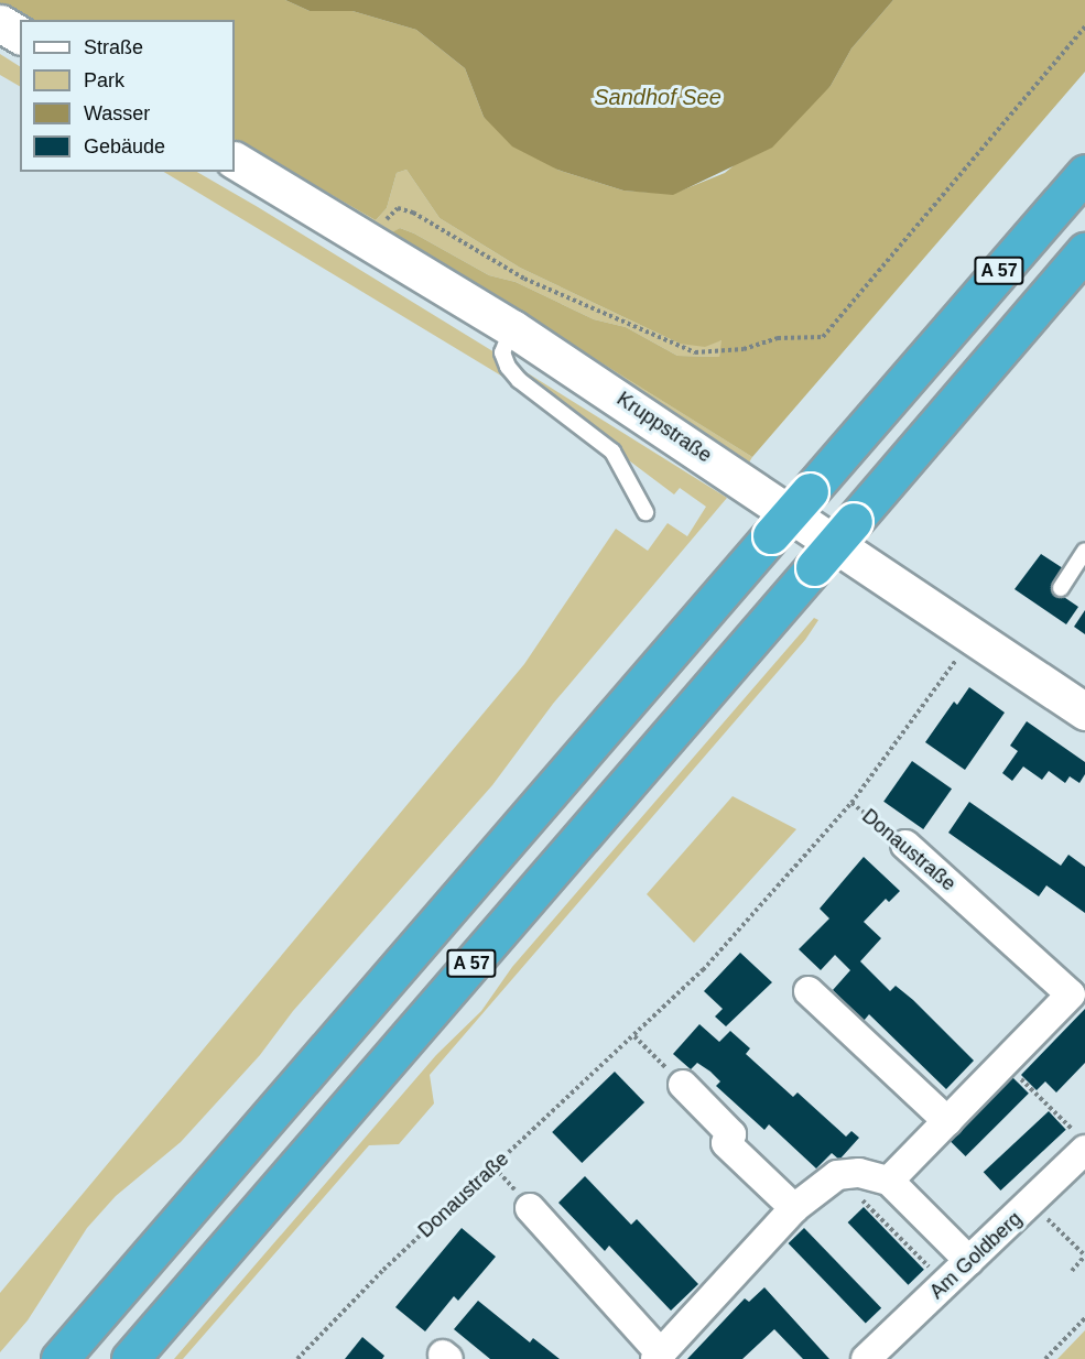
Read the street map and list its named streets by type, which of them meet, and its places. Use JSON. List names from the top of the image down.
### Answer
{
  "streets": {
    "highway": ["A 57"],
    "street": ["Kruppstraße", "Donaustraße", "Am Goldberg"]
  },
  "water": ["Sandhof See"],
  "legend": [
    "Straße",
    "Park",
    "Wasser",
    "Gebäude"
  ]
}
